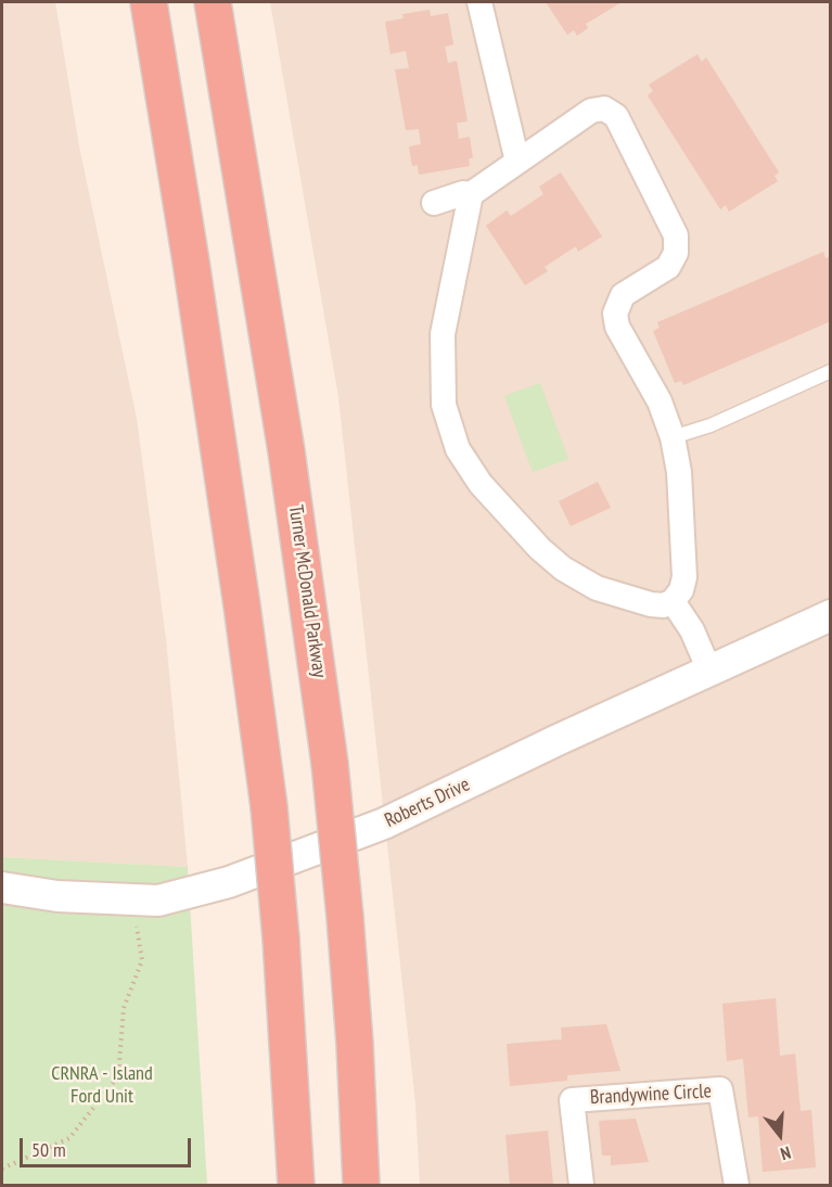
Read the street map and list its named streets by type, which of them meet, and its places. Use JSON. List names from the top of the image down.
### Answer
{
  "streets": {
    "highway": ["Turner McDonald Parkway"],
    "street": ["Roberts Drive", "Brandywine Circle"]
  },
  "parks": ["CRNRA - Island Ford Unit"],
  "scale_bar": "50 m",
  "north": "bottom"
}
